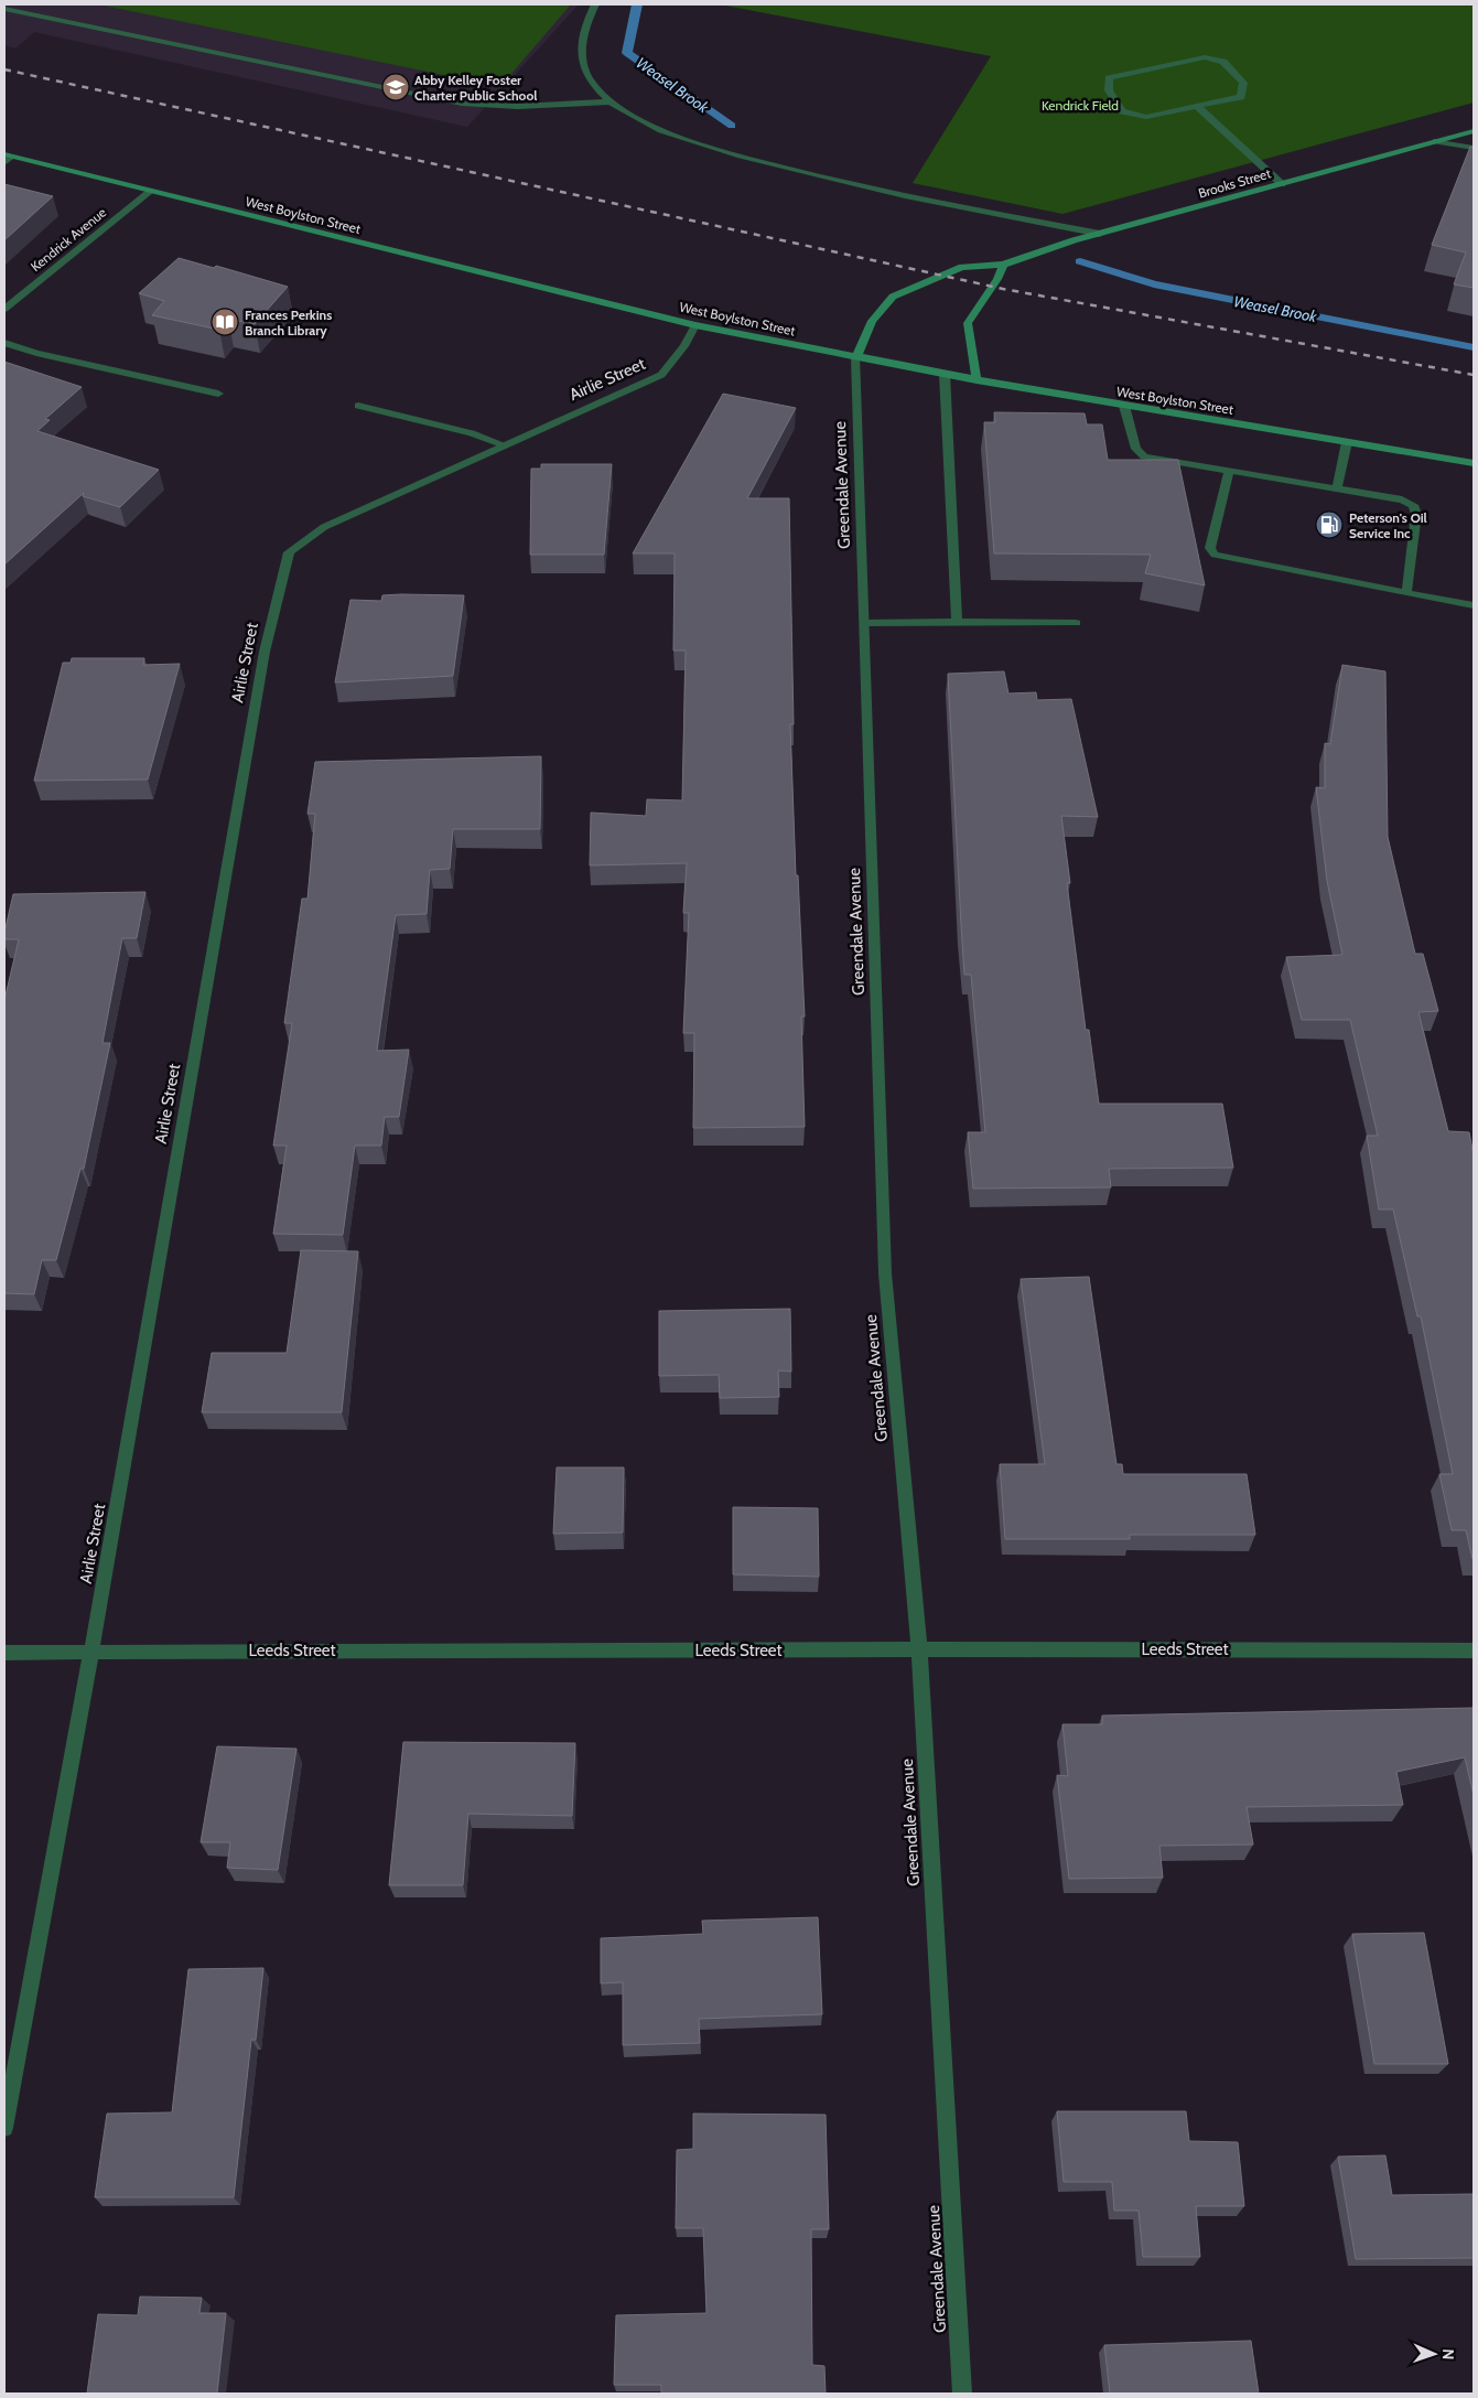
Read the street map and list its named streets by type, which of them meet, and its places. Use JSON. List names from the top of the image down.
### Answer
{
  "streets": {
    "main road": ["Brooks Street", "West Boylston Street"],
    "street": [
      "Kendrick Avenue",
      "Airlie Street",
      "Greendale Avenue",
      "Leeds Street"
    ]
  },
  "crossings": [
    ["Brooks Street", "West Boylston Street"],
    ["Brooks Street", "Greendale Avenue"],
    ["West Boylston Street", "Kendrick Avenue"],
    ["West Boylston Street", "Airlie Street"],
    ["West Boylston Street", "Greendale Avenue"],
    ["Airlie Street", "Leeds Street"],
    ["Greendale Avenue", "Leeds Street"]
  ],
  "water": ["Weasel Brook"],
  "parks": ["Kendrick Field"],
  "places": {
    "school or university": ["Abby Kelley Foster Charter Public School"],
    "library": ["Frances Perkins Branch Library"],
    "fuel station": ["Peterson's Oil Service Inc"]
  },
  "north": "right"
}
